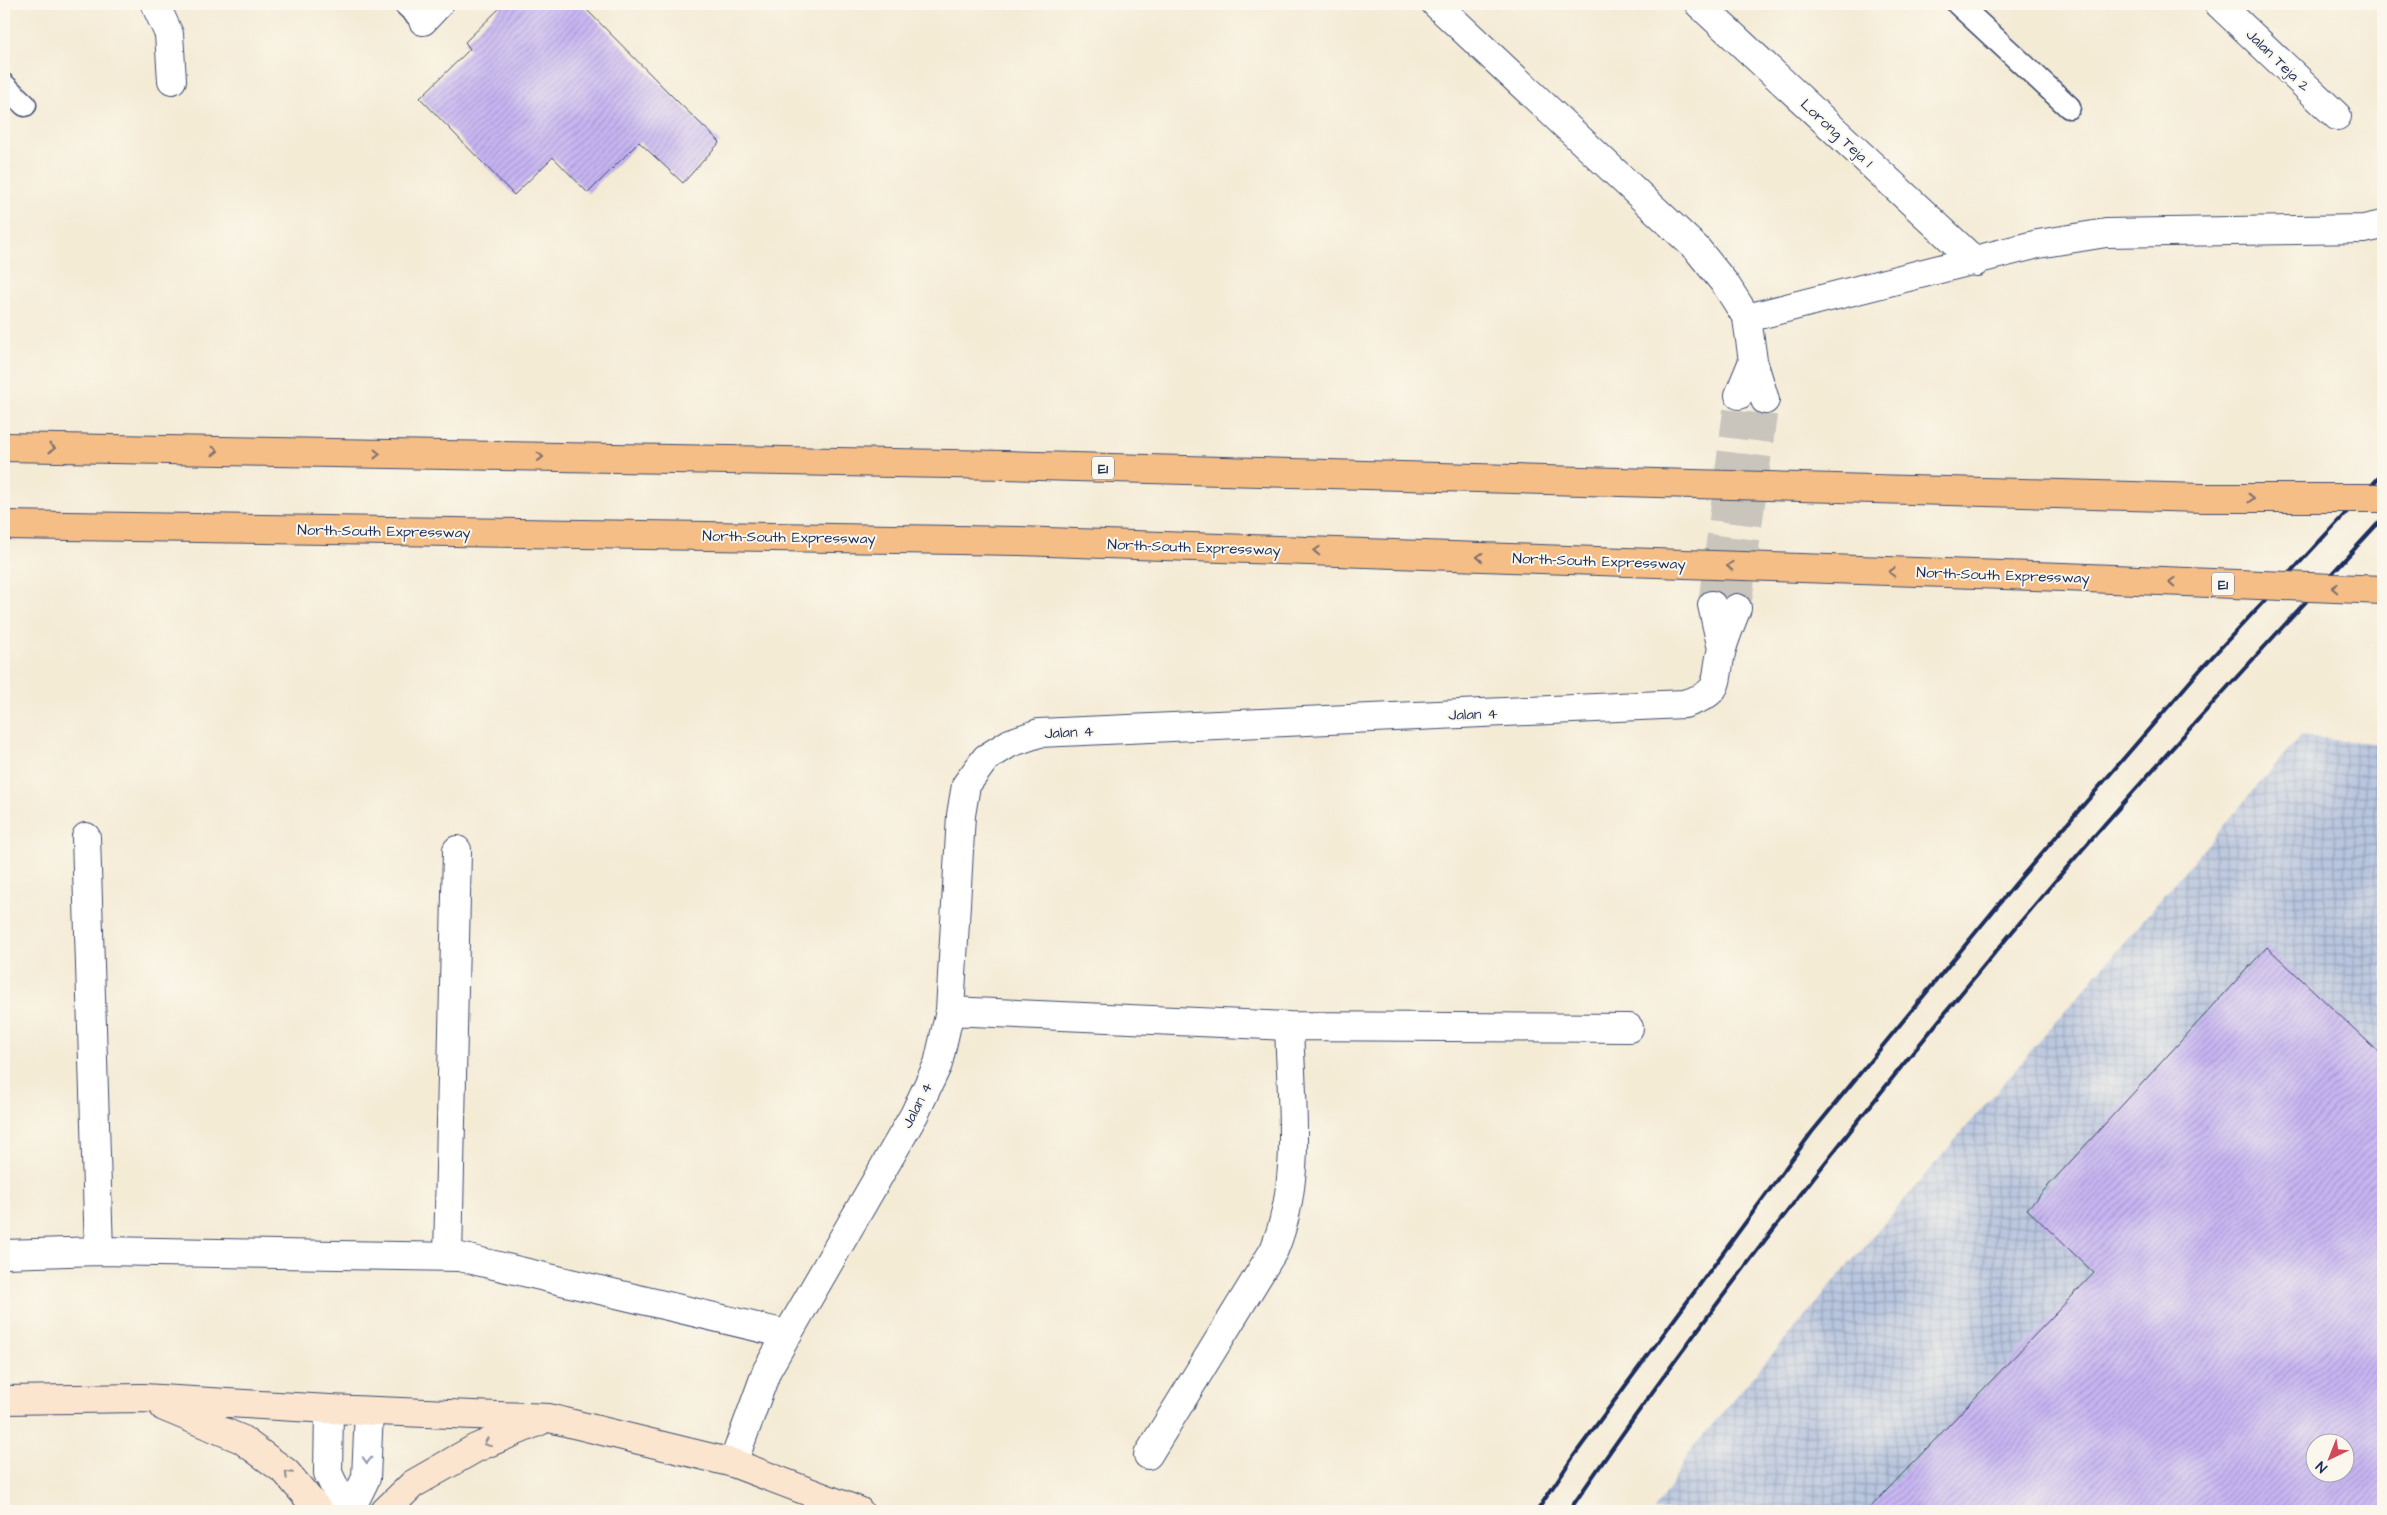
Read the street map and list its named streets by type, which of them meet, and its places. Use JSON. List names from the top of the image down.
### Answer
{
  "streets": {
    "highway": ["E1", "North–South Expressway"],
    "street": ["Jalan Teja 2", "Lorong Teja 1", "Jalan 4"]
  },
  "north": "bottom left"
}
